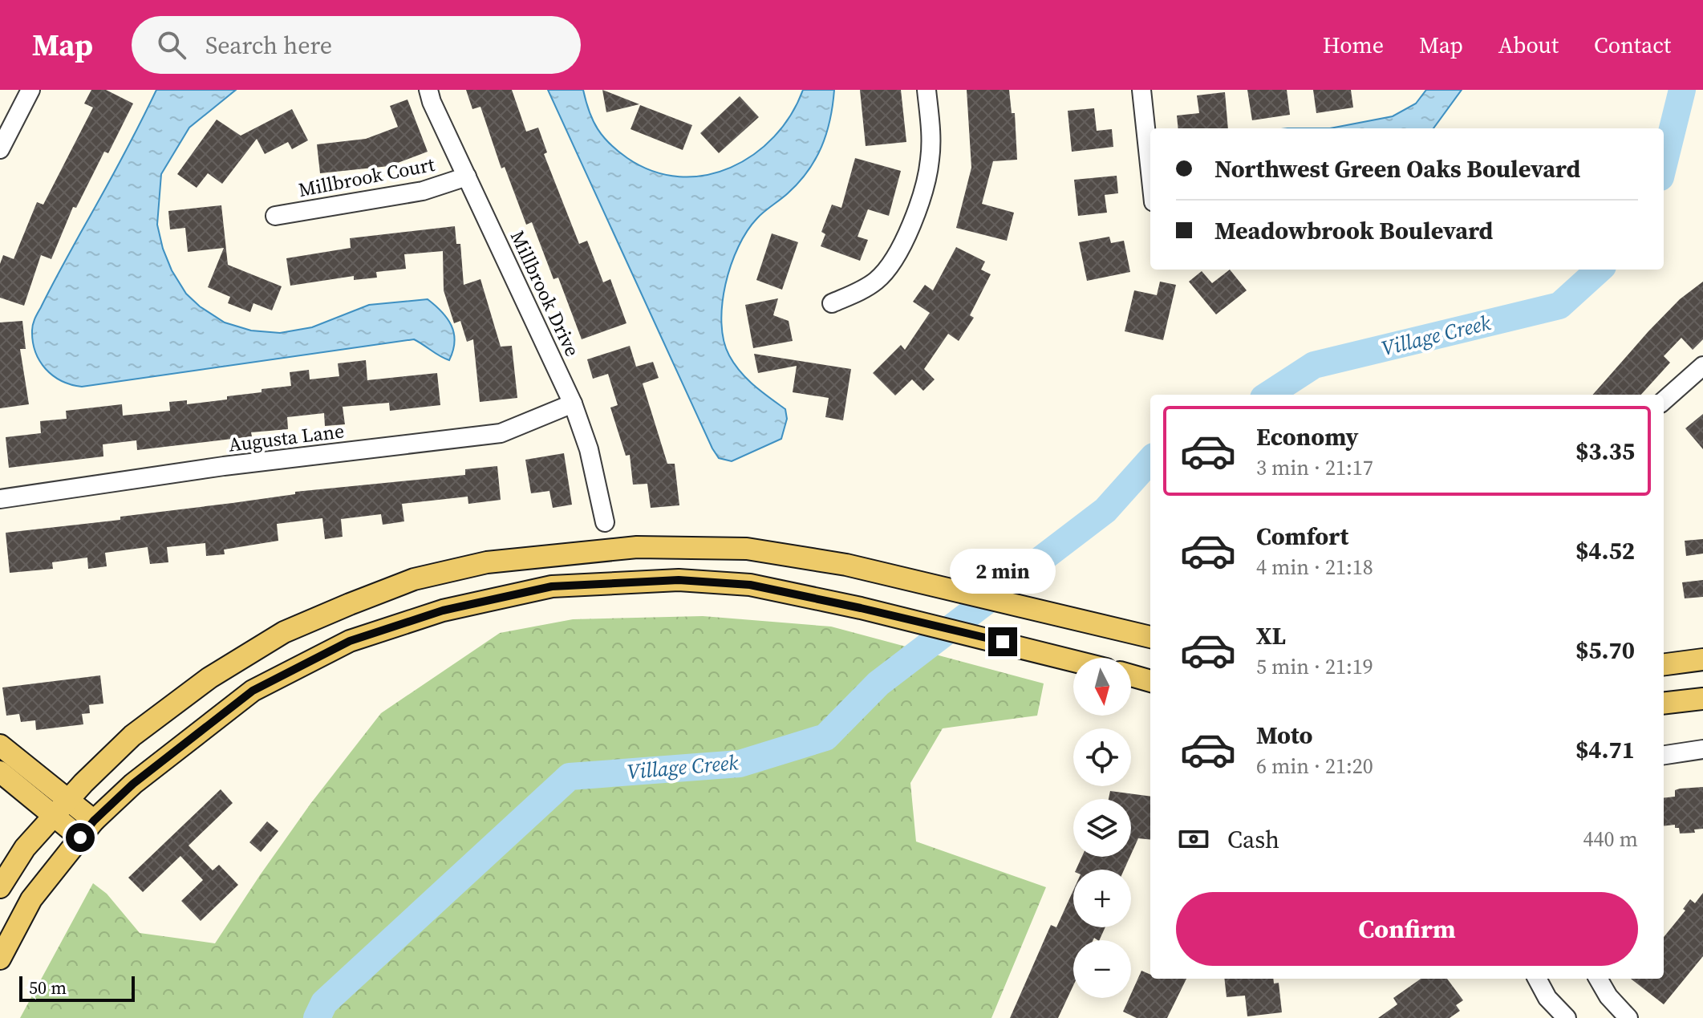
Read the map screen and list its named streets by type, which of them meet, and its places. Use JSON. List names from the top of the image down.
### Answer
{
  "streets": {
    "street": ["Millbrook Court", "Millbrook Drive", "Augusta Lane"]
  },
  "crossings": [
    ["Millbrook Court", "Millbrook Drive"],
    ["Millbrook Drive", "Augusta Lane"]
  ],
  "water": ["Village Creek"],
  "scale_bar": "50 m",
  "north": "bottom",
  "page": {
    "header": "Map",
    "search": "Search here",
    "nav": [
      "Home",
      "Map",
      "About",
      "Contact"
    ],
    "banner": ["Northwest Green Oaks Boulevard", "Meadowbrook Boulevard"],
    "list": [
      {
        "name": "Economy",
        "note": "3 min · 21:17",
        "value": "$3.35"
      },
      {
        "name": "Comfort",
        "note": "4 min · 21:18",
        "value": "$4.52"
      },
      {
        "name": "XL",
        "note": "5 min · 21:19",
        "value": "$5.70"
      },
      {
        "name": "Moto",
        "note": "6 min · 21:20",
        "value": "$4.71"
      }
    ],
    "bubble": "2 min",
    "map_buttons": ["+", "−"],
    "pay": ["Cash", "440 m"],
    "buttons": "Confirm",
    "scale": "50 m"
  }
}
